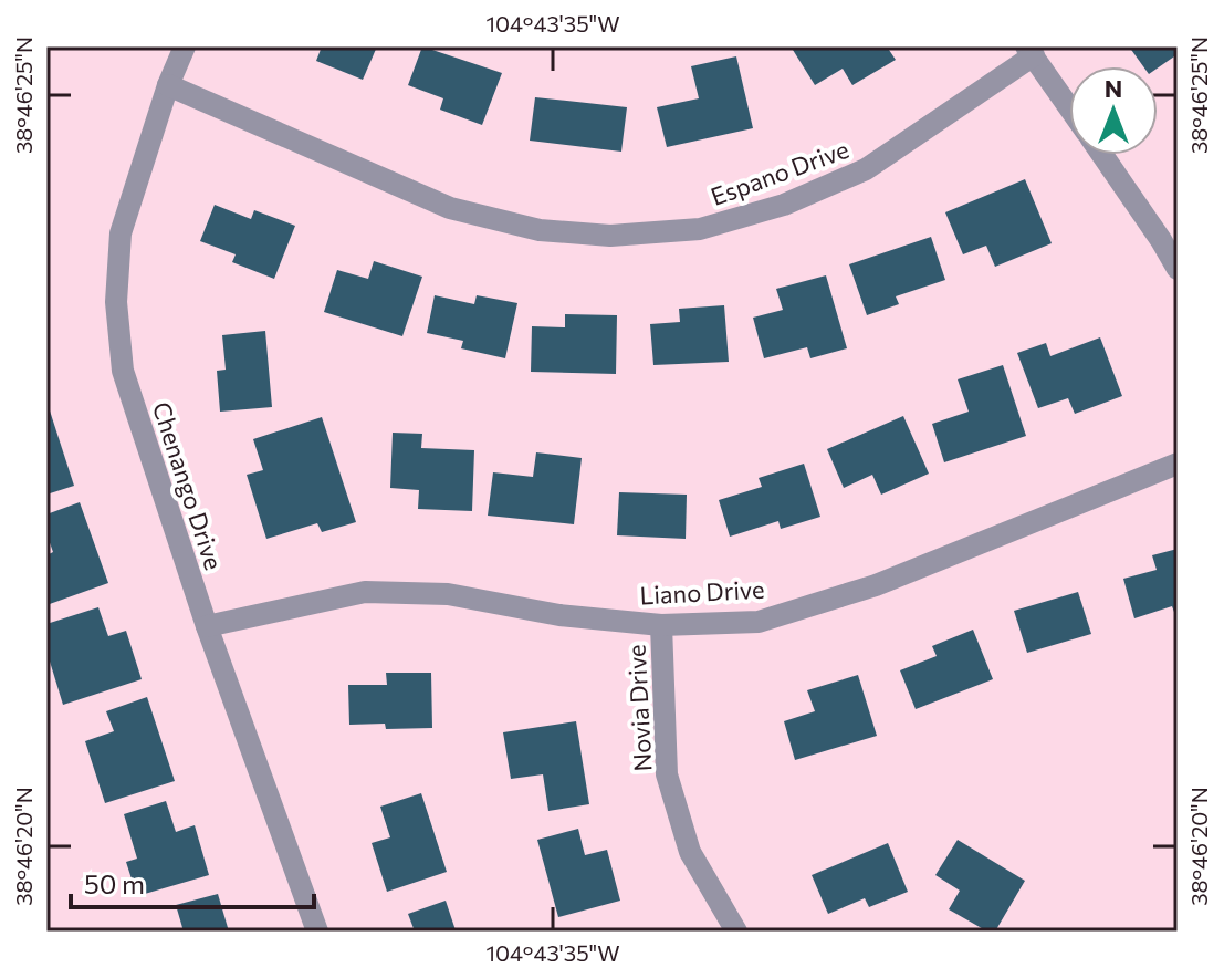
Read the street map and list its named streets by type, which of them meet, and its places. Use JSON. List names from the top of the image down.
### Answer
{
  "streets": {
    "street": [
      "Espano Drive",
      "Chenango Drive",
      "Liano Drive",
      "Novia Drive"
    ]
  },
  "crossings": [
    ["Espano Drive", "Chenango Drive"],
    ["Chenango Drive", "Liano Drive"],
    ["Liano Drive", "Novia Drive"]
  ],
  "scale_bar": "50 m",
  "north": "top",
  "coordinates": ["104°43'35\"W", "38°46'25\"N", "38°46'20\"N"]
}
